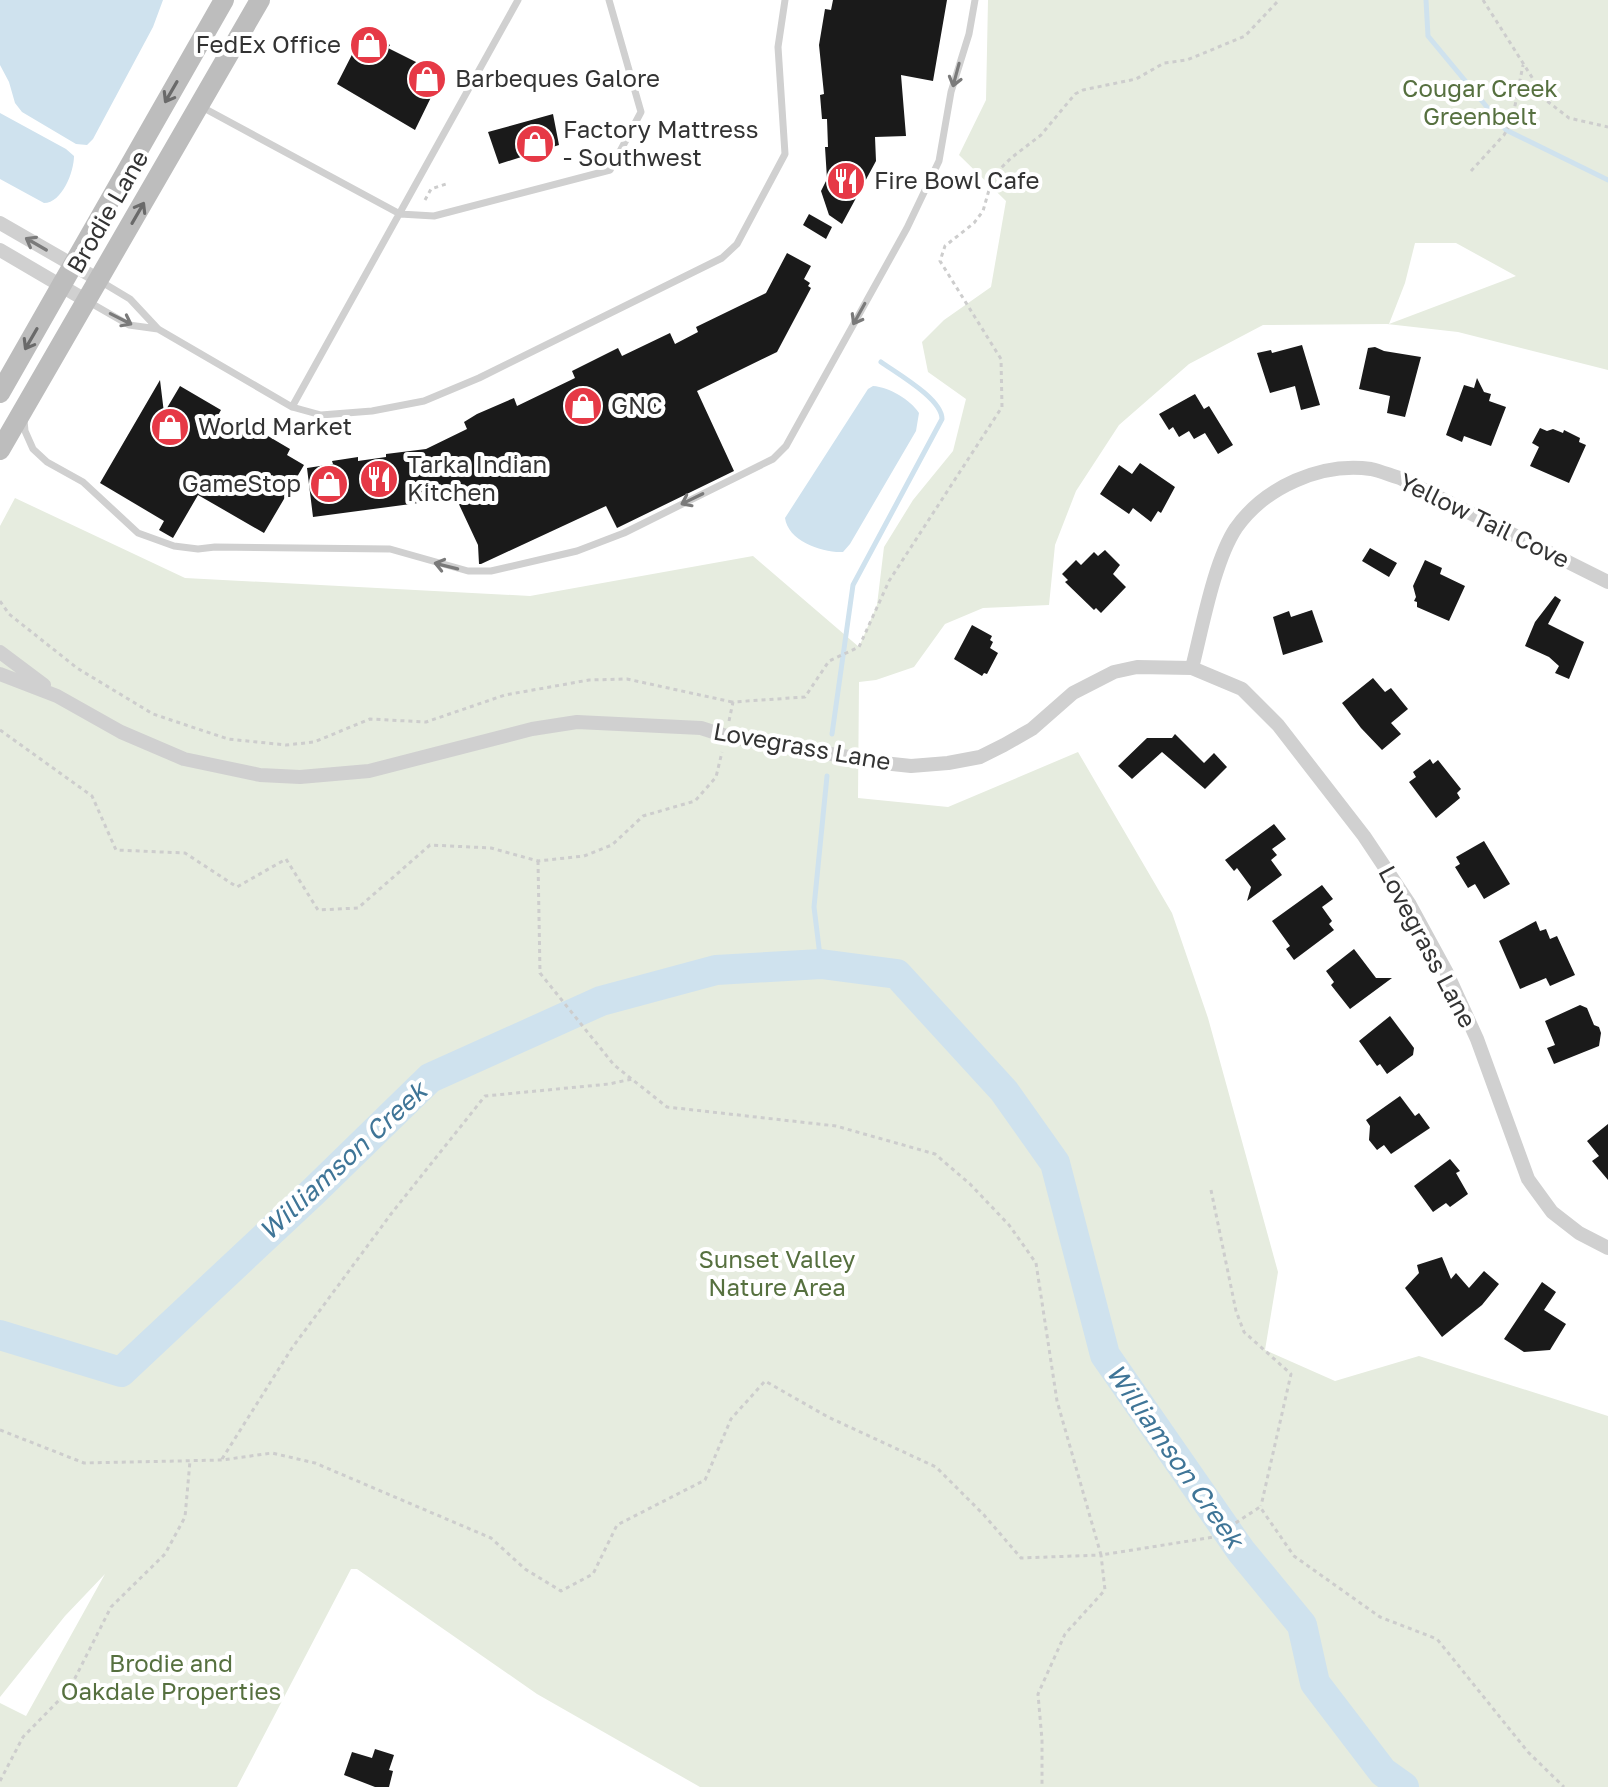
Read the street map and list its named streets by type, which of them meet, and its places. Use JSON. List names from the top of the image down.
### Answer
{
  "streets": {
    "main road": ["Brodie Lane"],
    "street": ["Yellow Tail Cove", "Lovegrass Lane"]
  },
  "crossings": [
    ["Yellow Tail Cove", "Lovegrass Lane"]
  ],
  "water": ["Williamson Creek"],
  "parks": ["Cougar Creek Greenbelt", "Sunset Valley Nature Area", "Brodie and Oakdale Properties"],
  "places": {
    "shop": [
      "FedEx Office",
      "Barbeques Galore",
      "Factory Mattress - Southwest",
      "GNC",
      "World Market",
      "GameStop"
    ],
    "restaurant": ["Fire Bowl Cafe", "Tarka Indian Kitchen"]
  }
}
